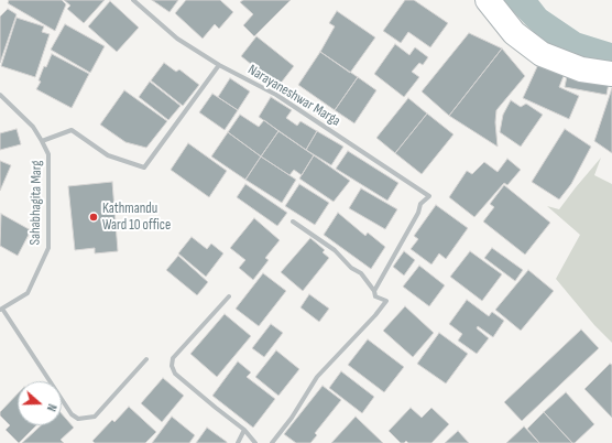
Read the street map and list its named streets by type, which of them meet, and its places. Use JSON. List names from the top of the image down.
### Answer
{
  "streets": {
    "street": ["Narayaneshwar Marga", "Sahabhagita Marg"]
  },
  "places": ["Kathmandu Ward 10 office"],
  "north": "right"
}
